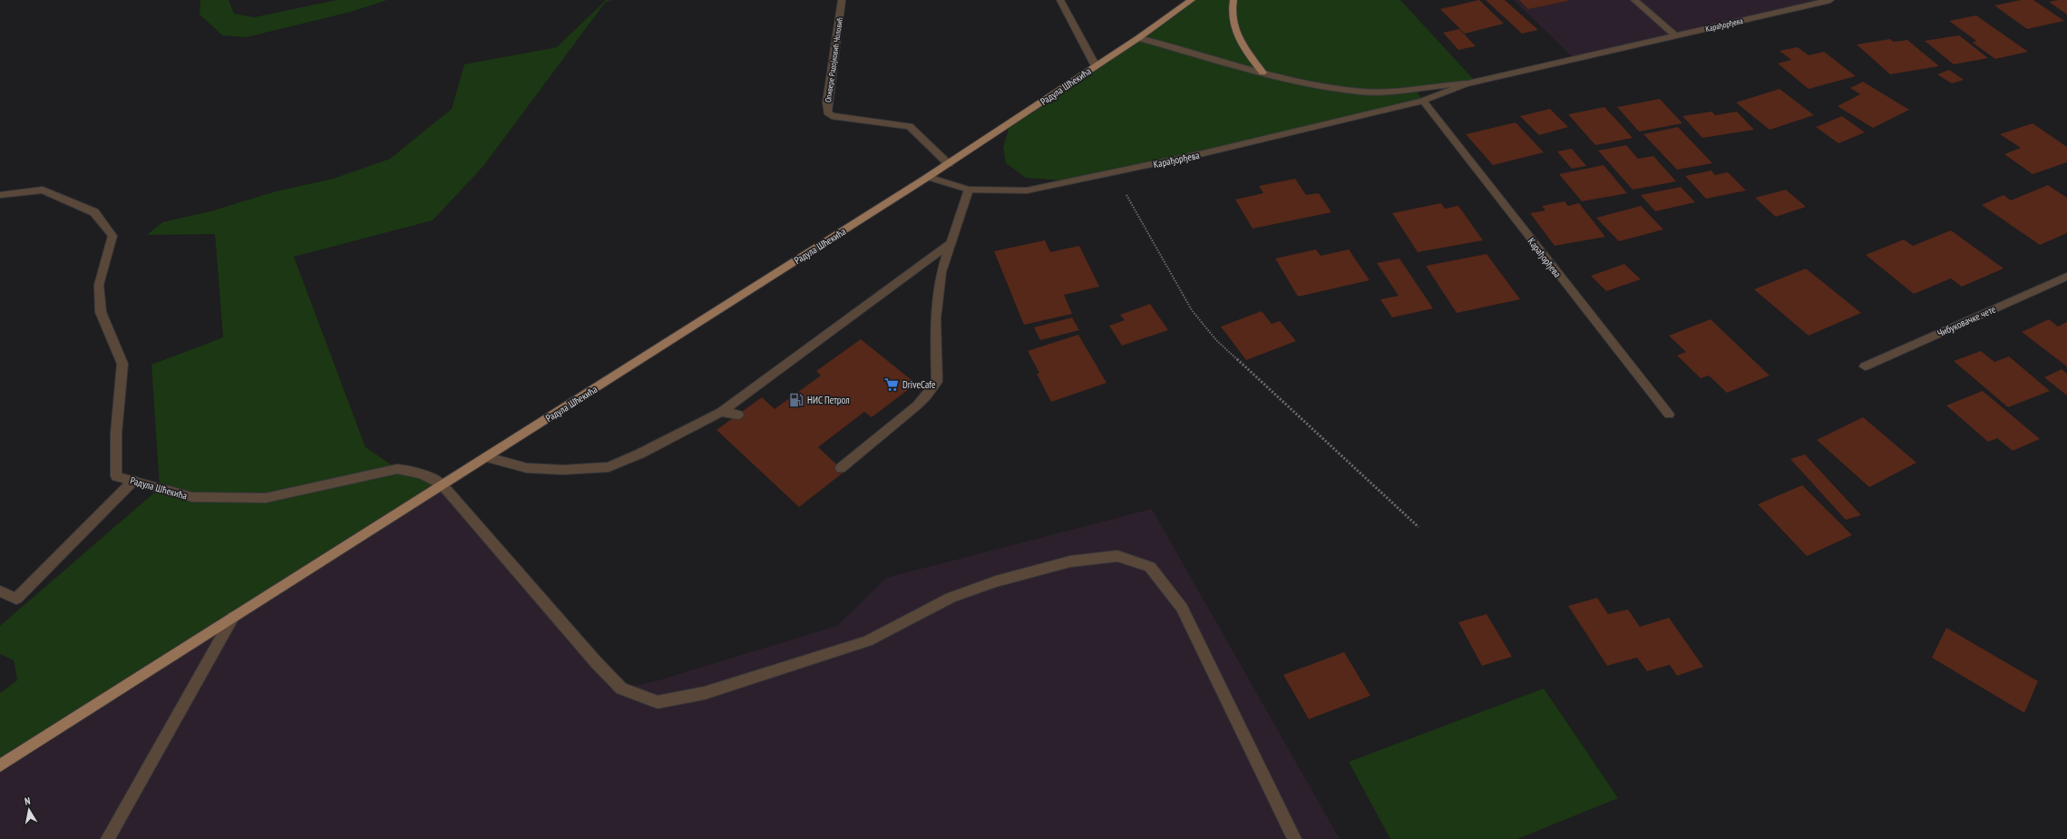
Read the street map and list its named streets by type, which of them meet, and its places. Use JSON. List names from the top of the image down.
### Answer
{
  "streets": {
    "main road": ["Радула Шћекића"],
    "street": ["Карађорђева", "Оливере Радојковић Чоловић", "Чибуковачке чете"]
  },
  "crossings": [
    ["Карађорђева", "Радула Шћекића"],
    ["Оливере Радојковић Чоловић", "Радула Шћекића"]
  ],
  "places": {
    "supermarket": ["DriveCafe"],
    "fuel station": ["НИС Петрол"]
  },
  "north": "top"
}
